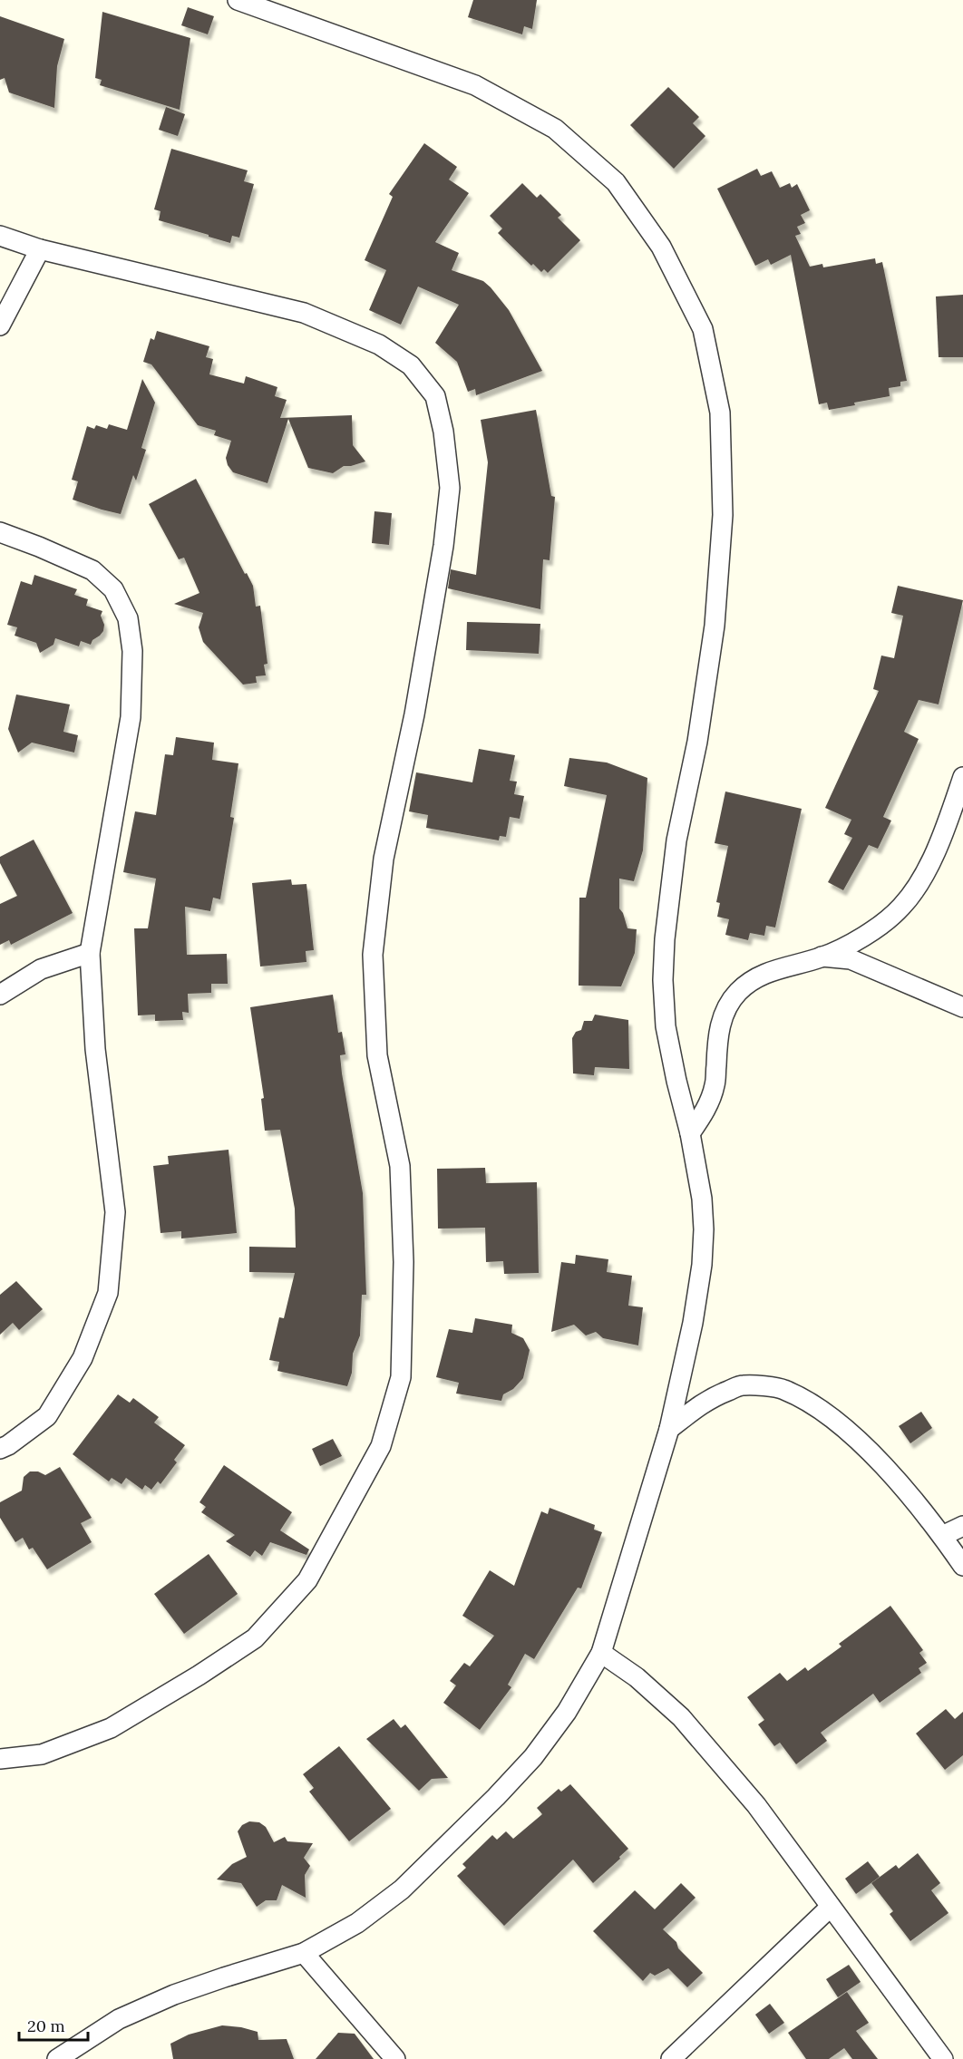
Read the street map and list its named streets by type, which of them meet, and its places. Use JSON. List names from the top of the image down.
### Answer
{
  "scale_bar": "20 m"
}
